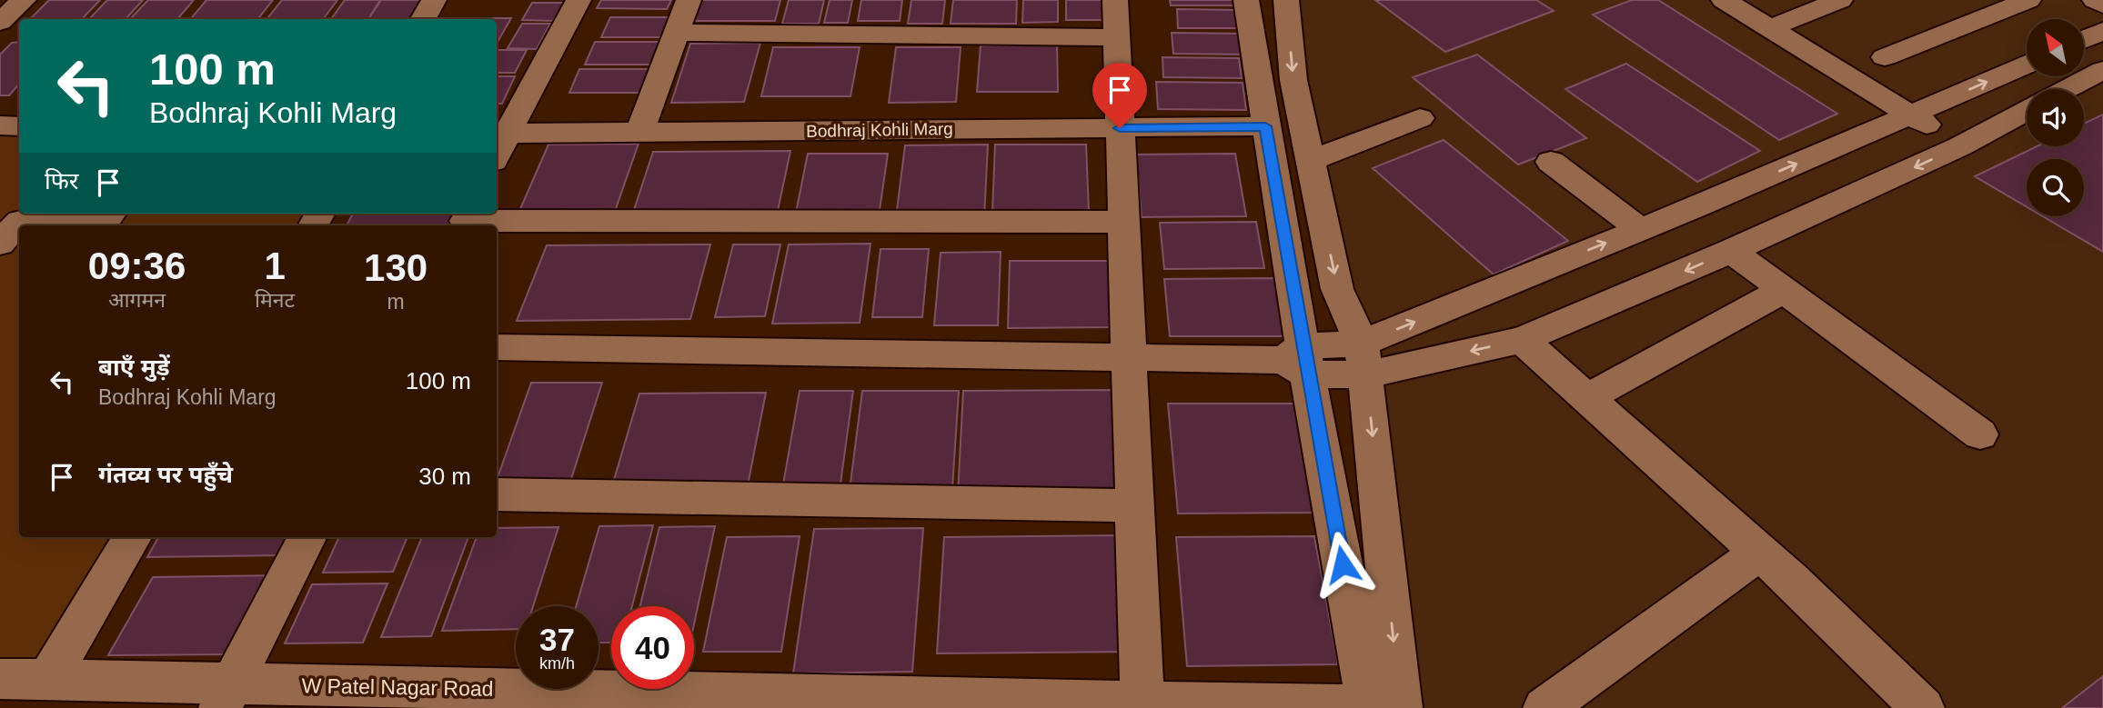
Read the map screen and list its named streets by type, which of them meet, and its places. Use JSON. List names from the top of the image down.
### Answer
{
  "streets": {
    "street": ["Bodhraj Kohli Marg", "W Patel Nagar Road"]
  },
  "north": "top left",
  "page": {
    "turn": ["100 m", "Bodhraj Kohli Marg"],
    "then": "फिर",
    "eta": [
      "09:36",
      "आगमन",
      "1",
      "मिनट",
      "130",
      "m"
    ],
    "list": [
      {
        "name": "बाएँ मुड़ें",
        "note": "Bodhraj Kohli Marg",
        "value": "100 m"
      },
      {
        "name": "गंतव्य पर पहुँचे",
        "value": "30 m"
      }
    ],
    "speed": "37 km/h",
    "limit": "40"
  }
}
